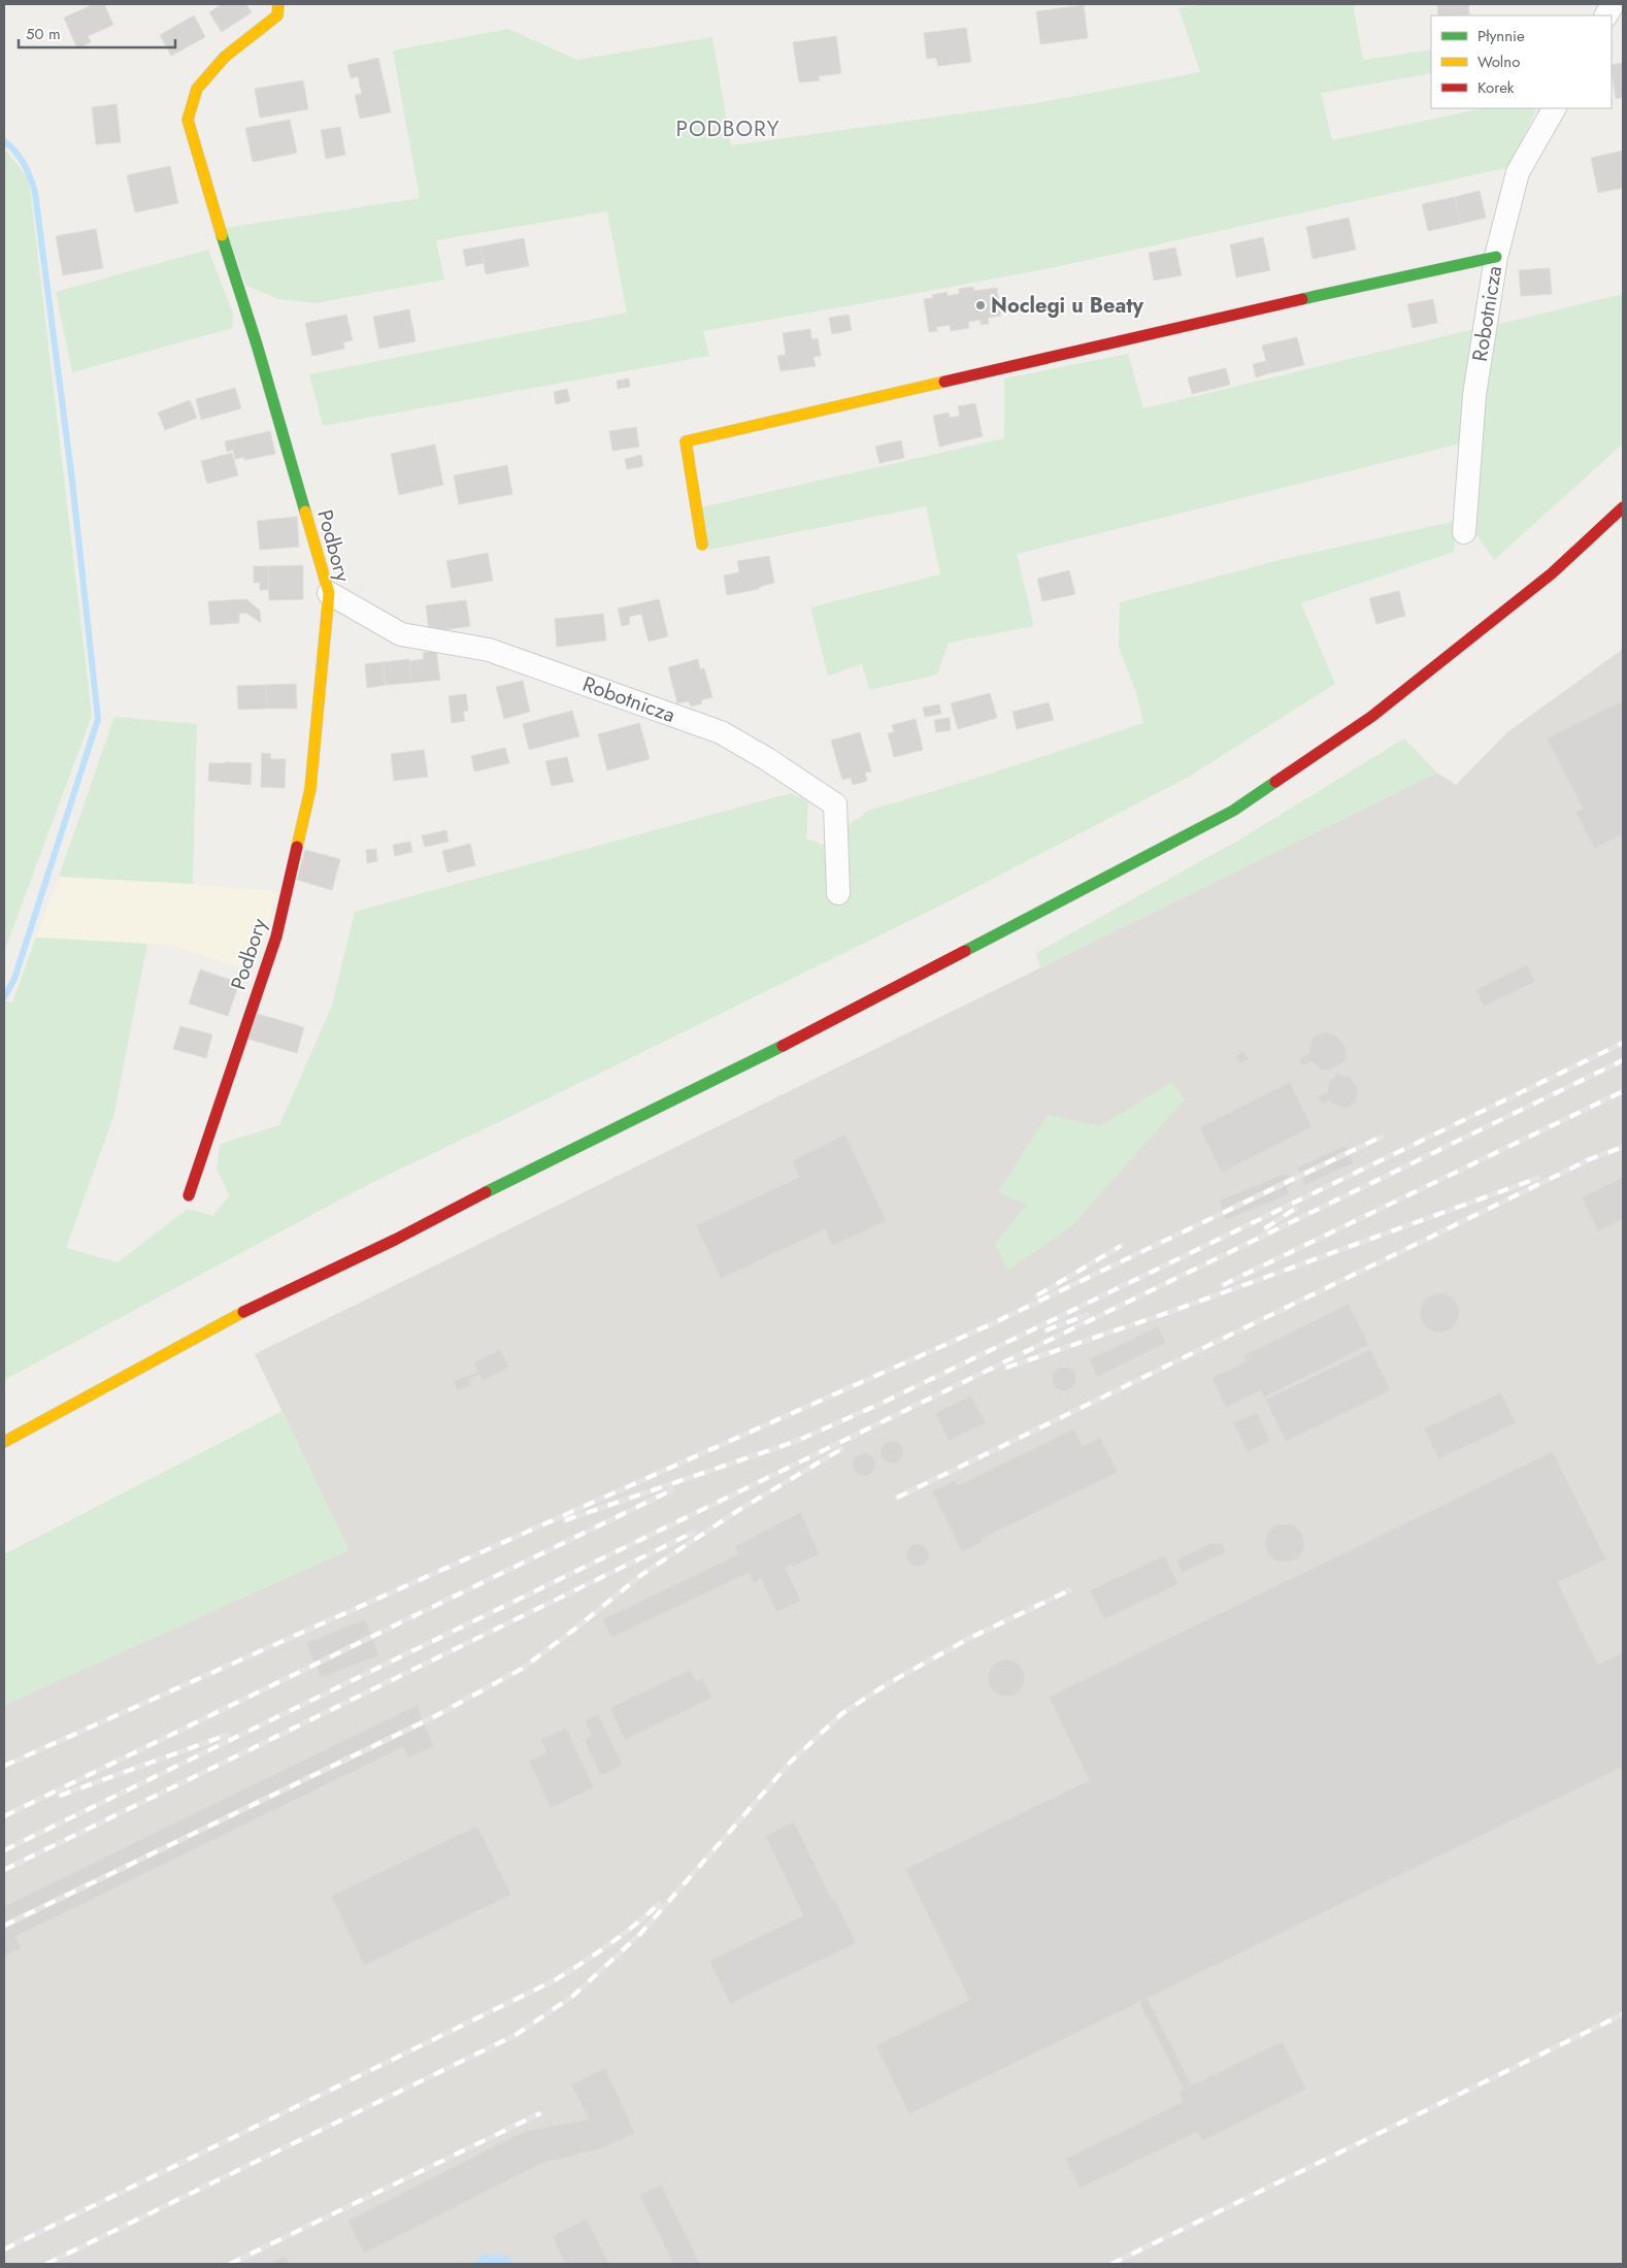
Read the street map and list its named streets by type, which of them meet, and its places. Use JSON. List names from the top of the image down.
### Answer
{
  "streets": {
    "street": ["Robotnicza", "Podbory"]
  },
  "crossings": [
    ["Robotnicza", "Podbory"]
  ],
  "districts": ["PODBORY"],
  "places": ["Noclegi u Beaty"],
  "legend": ["Płynnie", "Wolno", "Korek"],
  "scale_bar": "50 m"
}
